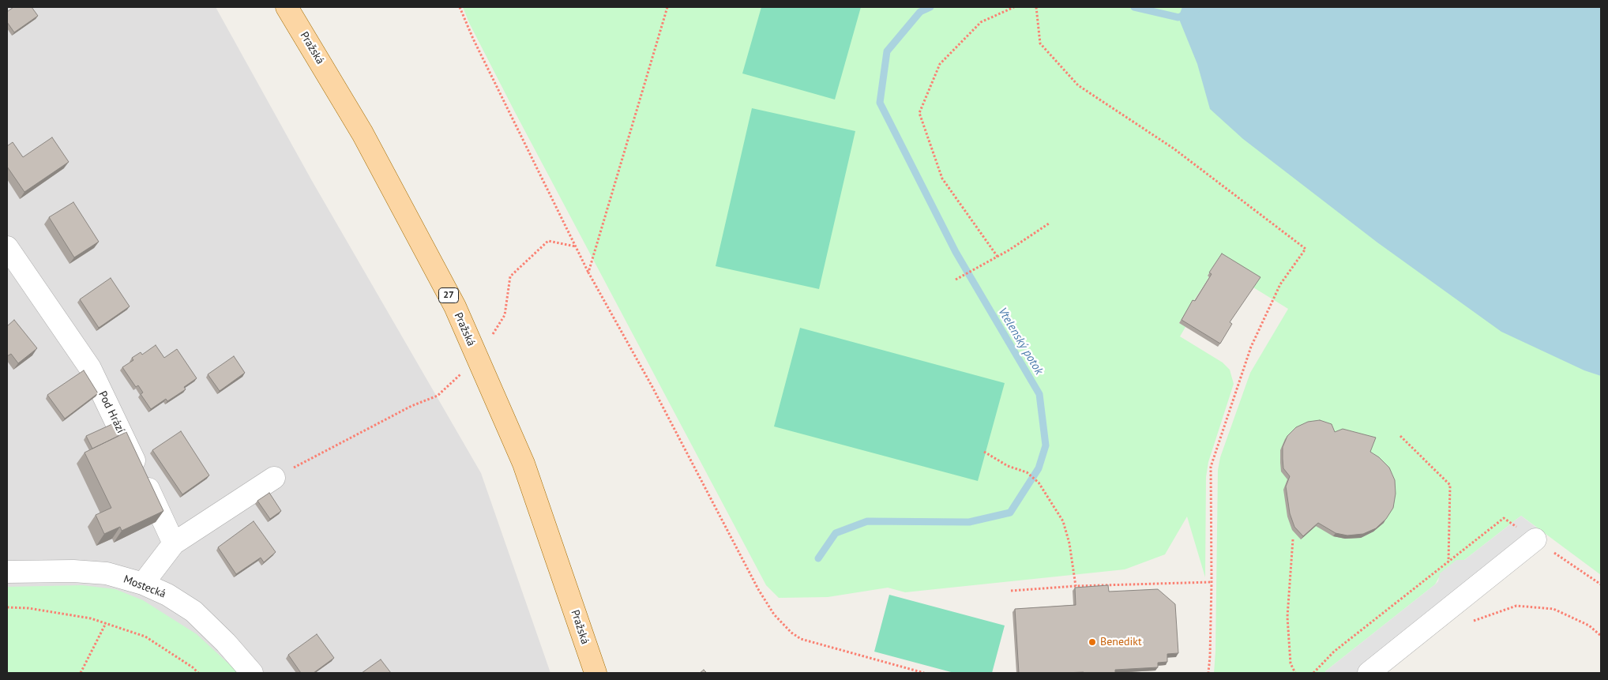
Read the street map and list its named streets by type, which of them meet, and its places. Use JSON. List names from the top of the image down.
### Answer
{
  "streets": {
    "main road": ["Pražská", "27"],
    "street": ["Pod Hrází", "Mostecká"]
  },
  "water": ["Vtelenský potok"],
  "places": ["Benedikt"]
}
